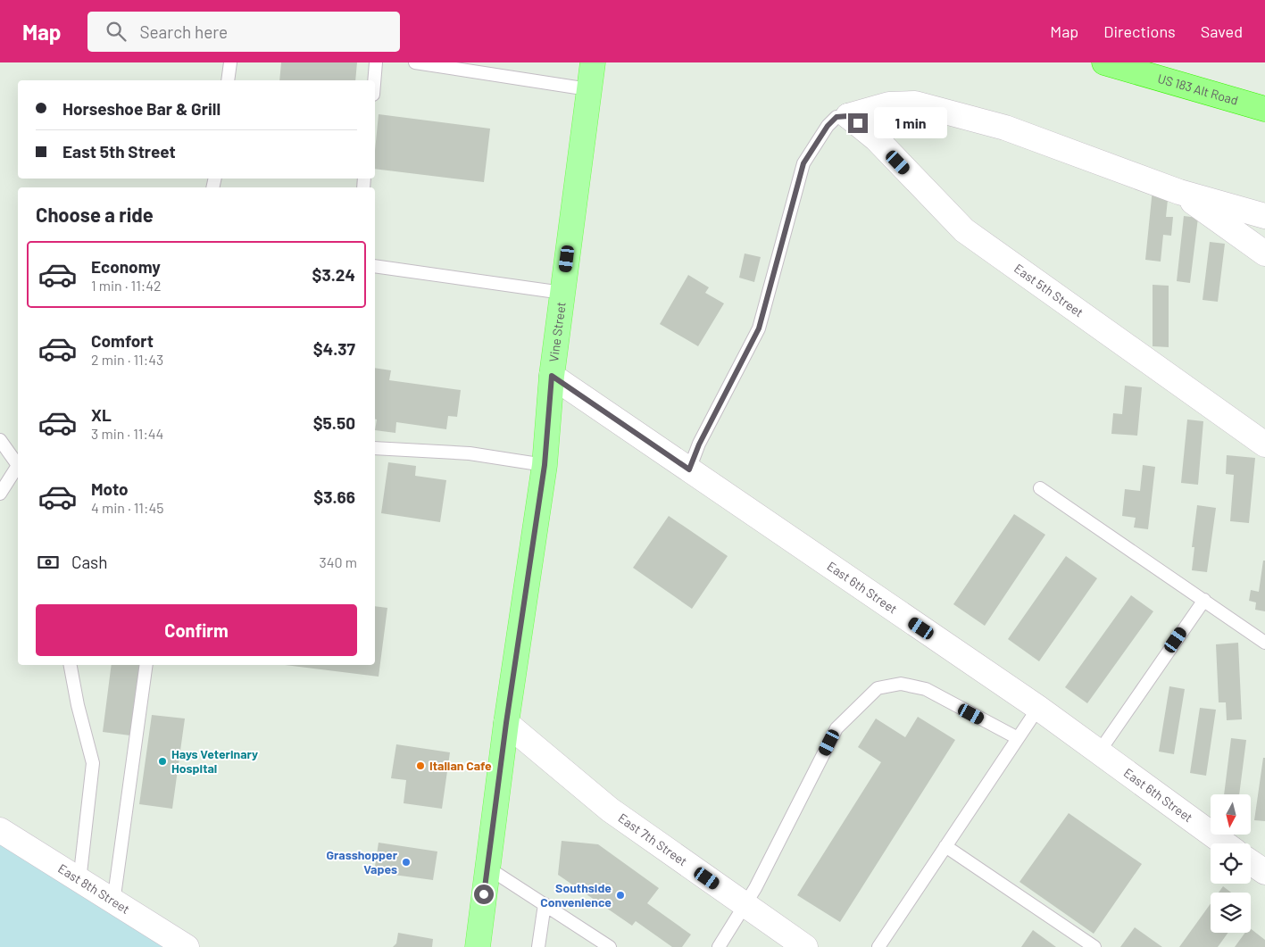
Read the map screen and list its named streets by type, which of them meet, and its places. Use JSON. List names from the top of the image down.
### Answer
{
  "streets": {
    "highway": ["US 183 Alt Road"],
    "main road": ["Vine Street"],
    "street": [
      "East 5th Street",
      "East 6th Street",
      "East 7th Street",
      "East 8th Street"
    ]
  },
  "crossings": [
    ["Vine Street", "East 6th Street"],
    ["Vine Street", "East 7th Street"]
  ],
  "places": [
    "Hays Veterinary Hospital",
    "Italian Cafe",
    "Grasshopper Vapes",
    "Southside Convenience"
  ],
  "north": "bottom",
  "page": {
    "header": "Map",
    "search": "Search here",
    "nav": ["Map", "Directions", "Saved"],
    "banner": ["Horseshoe Bar & Grill", "East 5th Street"],
    "bubble": "1 min",
    "heading": "Choose a ride",
    "list": [
      {
        "name": "Economy",
        "note": "1 min · 11:42",
        "value": "$3.24"
      },
      {
        "name": "Comfort",
        "note": "2 min · 11:43",
        "value": "$4.37"
      },
      {
        "name": "XL",
        "note": "3 min · 11:44",
        "value": "$5.50"
      },
      {
        "name": "Moto",
        "note": "4 min · 11:45",
        "value": "$3.66"
      }
    ],
    "pay": ["Cash", "340 m"],
    "buttons": "Confirm"
  }
}
